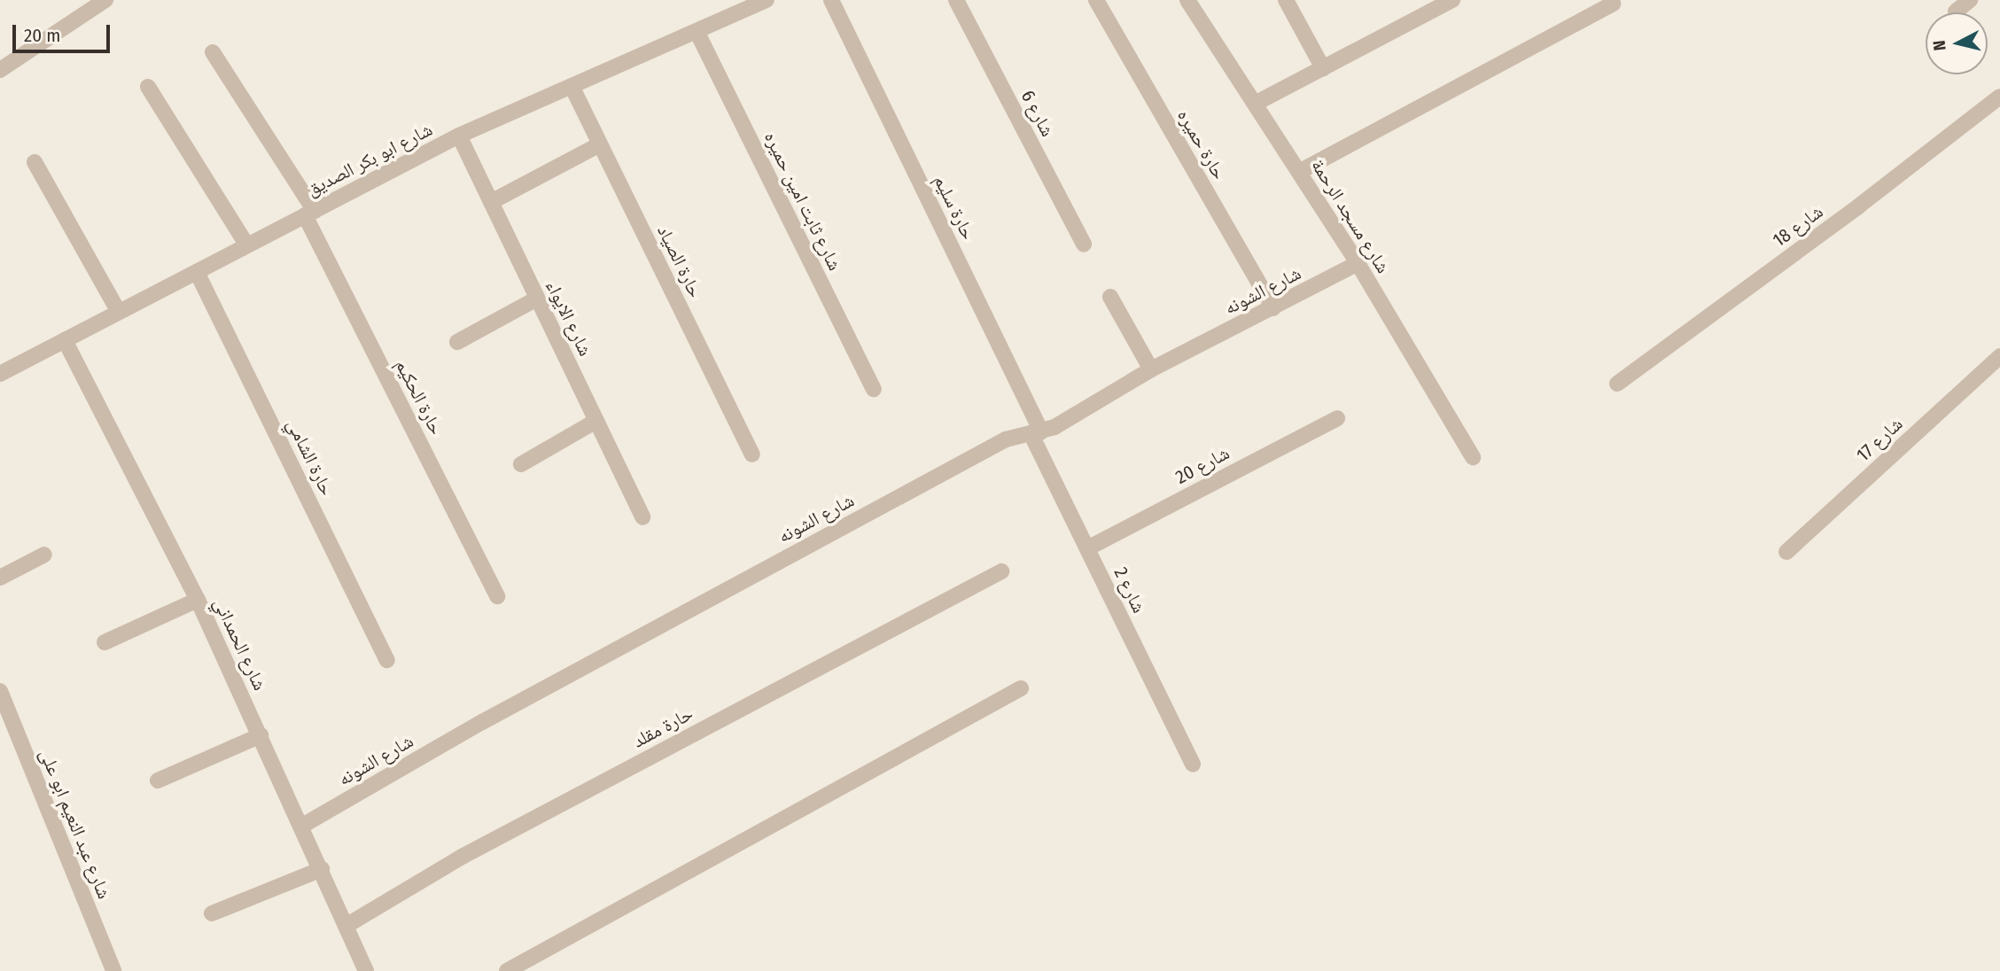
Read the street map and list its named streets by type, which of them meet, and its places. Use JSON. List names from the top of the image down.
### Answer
{
  "streets": {
    "street": [
      "شارع 6",
      "حارة حميره",
      "شارع ابو بكر الصديق",
      "شارع ثابت امين حميره",
      "حارة سليم",
      "شارع مسجد الرحمة",
      "شارع 18",
      "حارة الصياد",
      "شارع الشونه",
      "شارع الايواء",
      "حارة الحكيم",
      "شارع 17",
      "حارة الشامي",
      "شارع 20",
      "شارع 2",
      "شارع الحمداني",
      "حارة مقلد",
      "شارع عبد النعيم ابو على"
    ]
  },
  "crossings": [
    ["حارة حميره", "شارع الشونه"],
    ["شارع ابو بكر الصديق", "شارع ثابت امين حميره"],
    ["شارع ابو بكر الصديق", "حارة الصياد"],
    ["شارع ابو بكر الصديق", "شارع الايواء"],
    ["شارع ابو بكر الصديق", "حارة الحكيم"],
    ["شارع ابو بكر الصديق", "حارة الشامي"],
    ["شارع ابو بكر الصديق", "شارع الحمداني"],
    ["حارة سليم", "شارع الشونه"],
    ["حارة سليم", "شارع 2"],
    ["شارع مسجد الرحمة", "شارع الشونه"],
    ["شارع الشونه", "شارع 2"],
    ["شارع الشونه", "شارع الحمداني"],
    ["شارع 20", "شارع 2"],
    ["شارع الحمداني", "حارة مقلد"]
  ],
  "scale_bar": "20 m",
  "north": "left"
}
